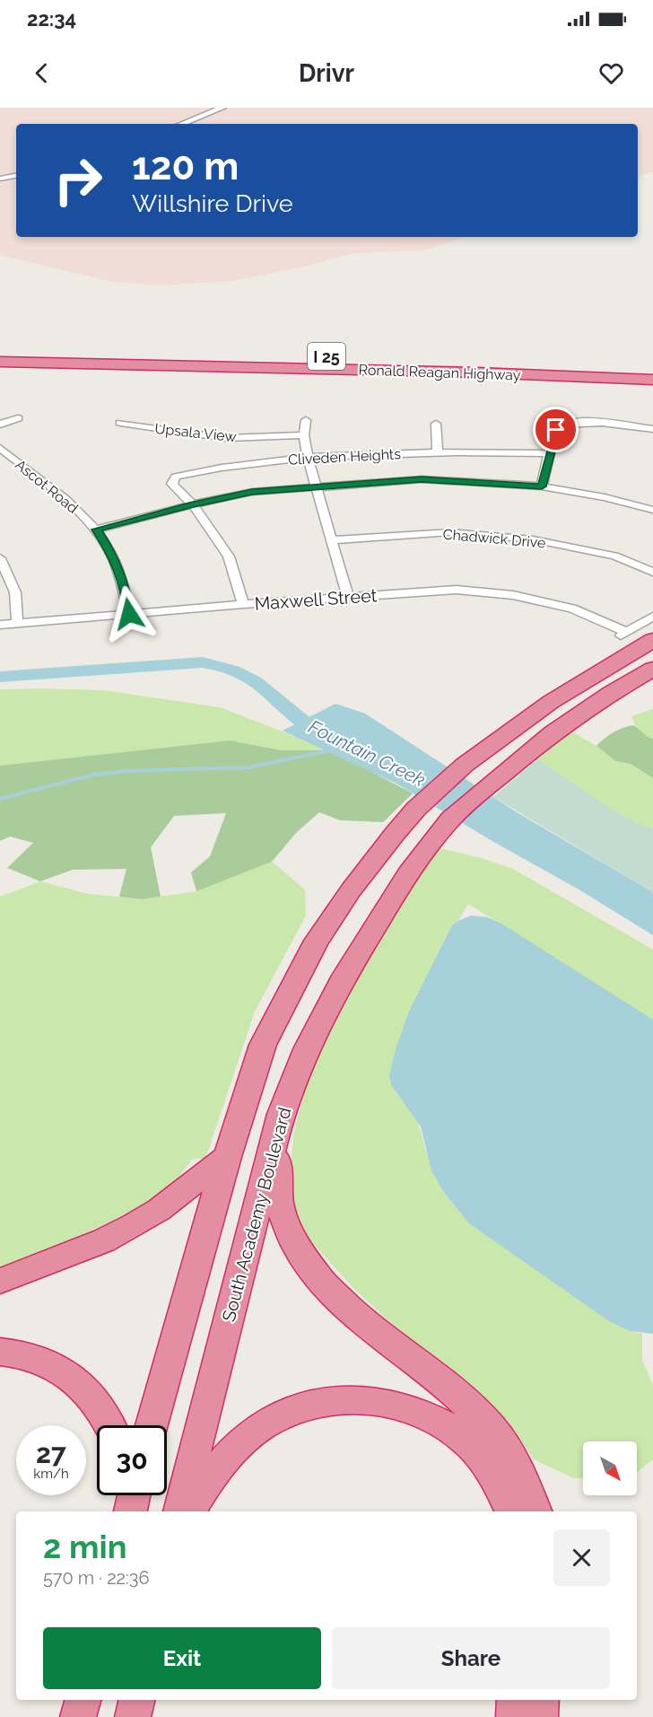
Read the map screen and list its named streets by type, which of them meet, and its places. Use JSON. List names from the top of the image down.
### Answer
{
  "streets": {
    "highway": ["I 25", "Ronald Reagan Highway", "South Academy Boulevard"],
    "street": [
      "Upsala View",
      "Cliveden Heights",
      "Ascot Road",
      "Chadwick Drive",
      "Maxwell Street"
    ]
  },
  "crossings": [
    ["Ascot Road", "Maxwell Street"]
  ],
  "water": ["Fountain Creek"],
  "north": "bottom right",
  "page": {
    "status": "22:34",
    "header": "Drivr",
    "turn": ["120 m", "Willshire Drive"],
    "speed": "27 km/h",
    "limit": "30",
    "heading": ["2 min", "570 m · 22:36"],
    "buttons": ["Exit", "Share"]
  }
}
